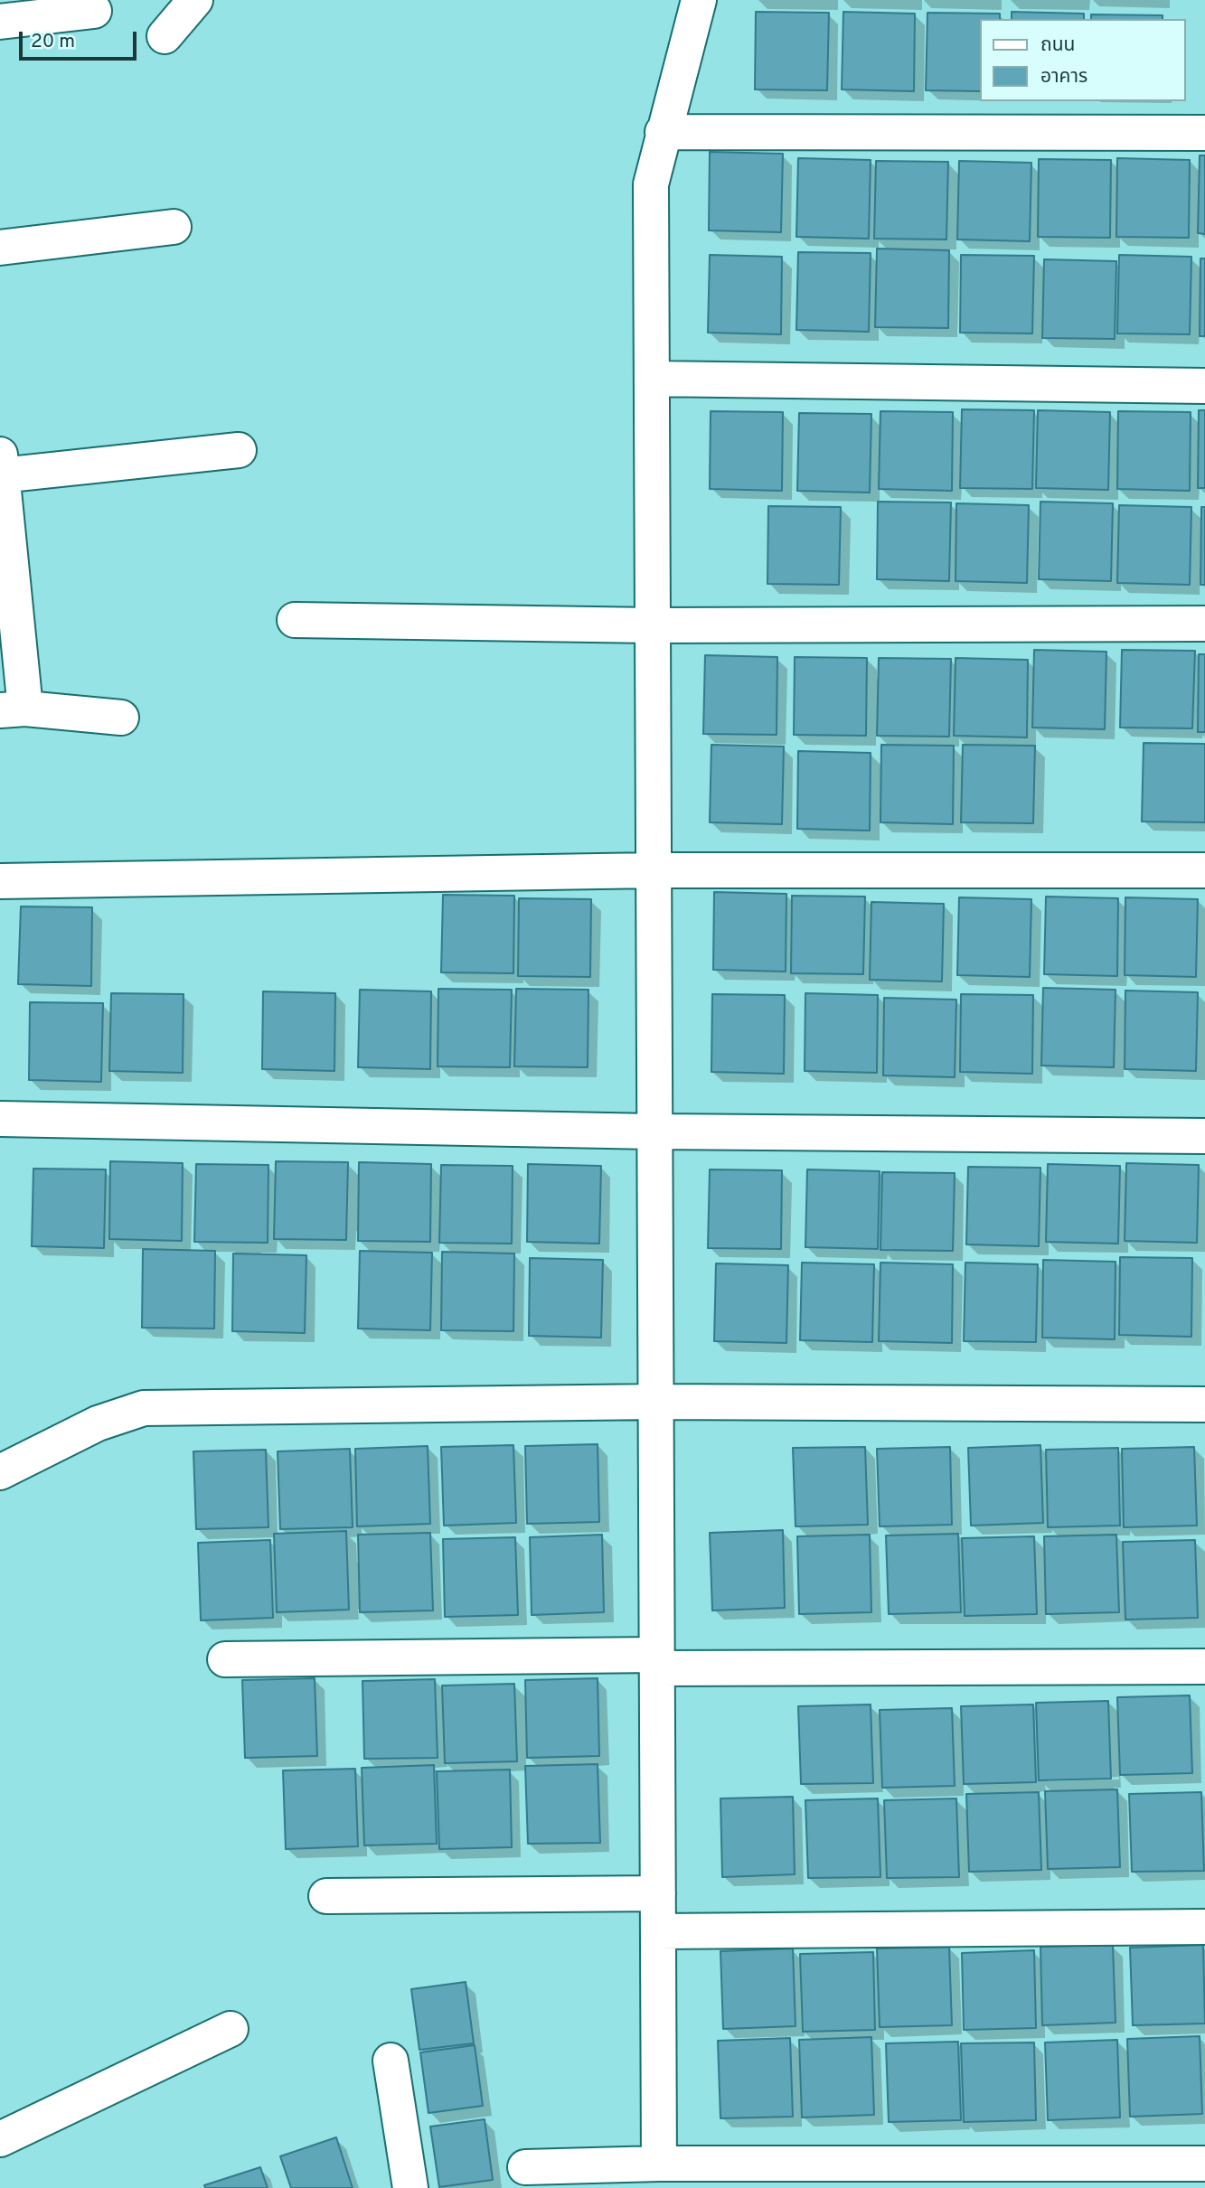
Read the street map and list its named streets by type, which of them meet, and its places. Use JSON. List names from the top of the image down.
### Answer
{
  "legend": ["ถนน", "อาคาร"],
  "scale_bar": "20 m"
}
